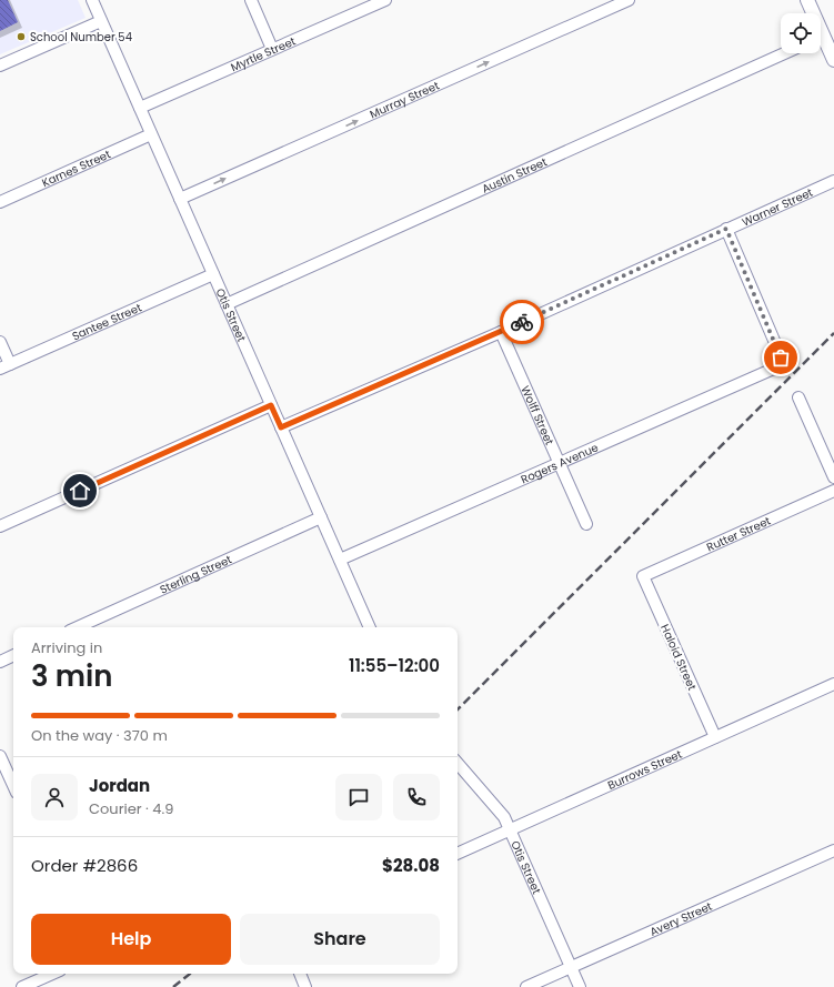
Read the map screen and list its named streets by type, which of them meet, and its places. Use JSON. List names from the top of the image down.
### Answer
{
  "streets": {
    "street": [
      "Myrtle Street",
      "Murray Street",
      "Karnes Street",
      "Austin Street",
      "Warner Street",
      "Otis Street",
      "Santee Street",
      "Wolff Street",
      "Rogers Avenue",
      "Rutter Street",
      "Sterling Street",
      "Haloid Street",
      "Burrows Street",
      "Avery Street"
    ]
  },
  "crossings": [
    ["Myrtle Street", "Otis Street"],
    ["Murray Street", "Otis Street"],
    ["Karnes Street", "Otis Street"],
    ["Austin Street", "Otis Street"],
    ["Warner Street", "Otis Street"],
    ["Warner Street", "Wolff Street"],
    ["Warner Street", "Rogers Avenue"],
    ["Otis Street", "Santee Street"],
    ["Otis Street", "Rogers Avenue"],
    ["Otis Street", "Sterling Street"],
    ["Otis Street", "Burrows Street"],
    ["Otis Street", "Avery Street"],
    ["Wolff Street", "Rogers Avenue"],
    ["Rutter Street", "Haloid Street"],
    ["Haloid Street", "Burrows Street"]
  ],
  "one_way": ["Murray Street"],
  "places": ["School Number 54"],
  "page": {
    "heading": ["3 min", "Arriving in", "11:55–12:00"],
    "panel": [
      "Jordan",
      "Courier · 4.9",
      "Order #2866",
      "$28.08"
    ],
    "bar": "On the way · 370 m",
    "buttons": ["Help", "Share"]
  }
}
